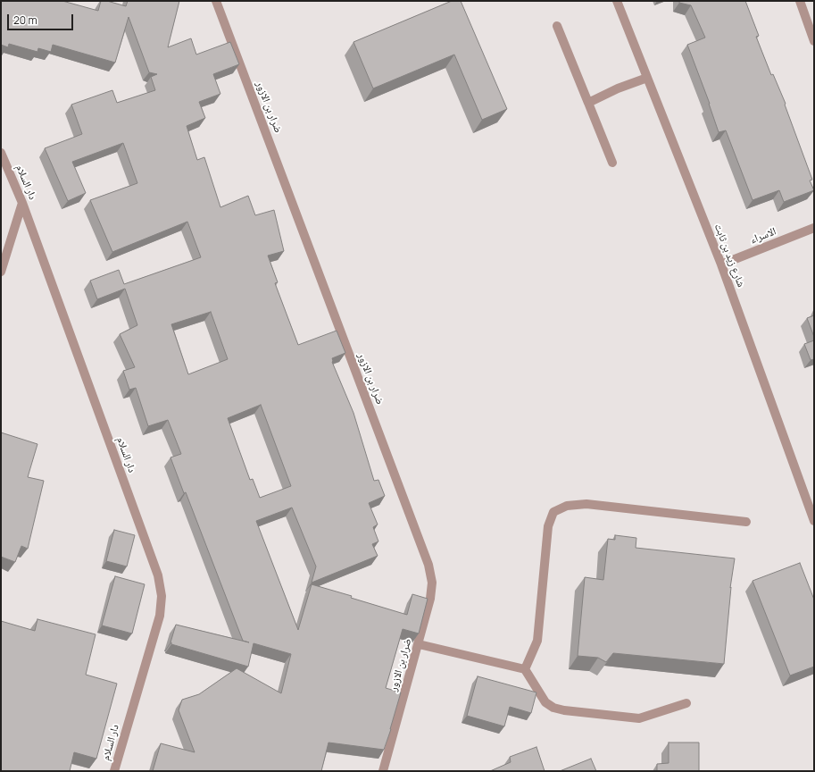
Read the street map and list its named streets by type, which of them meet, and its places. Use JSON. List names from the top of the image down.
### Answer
{
  "streets": {
    "street": [
      "ضرار بن الازور",
      "دار السلام",
      "الاسراء",
      "شارع زيد بن ثابت"
    ]
  },
  "crossings": [
    ["الاسراء", "شارع زيد بن ثابت"]
  ],
  "scale_bar": "20 m"
}
